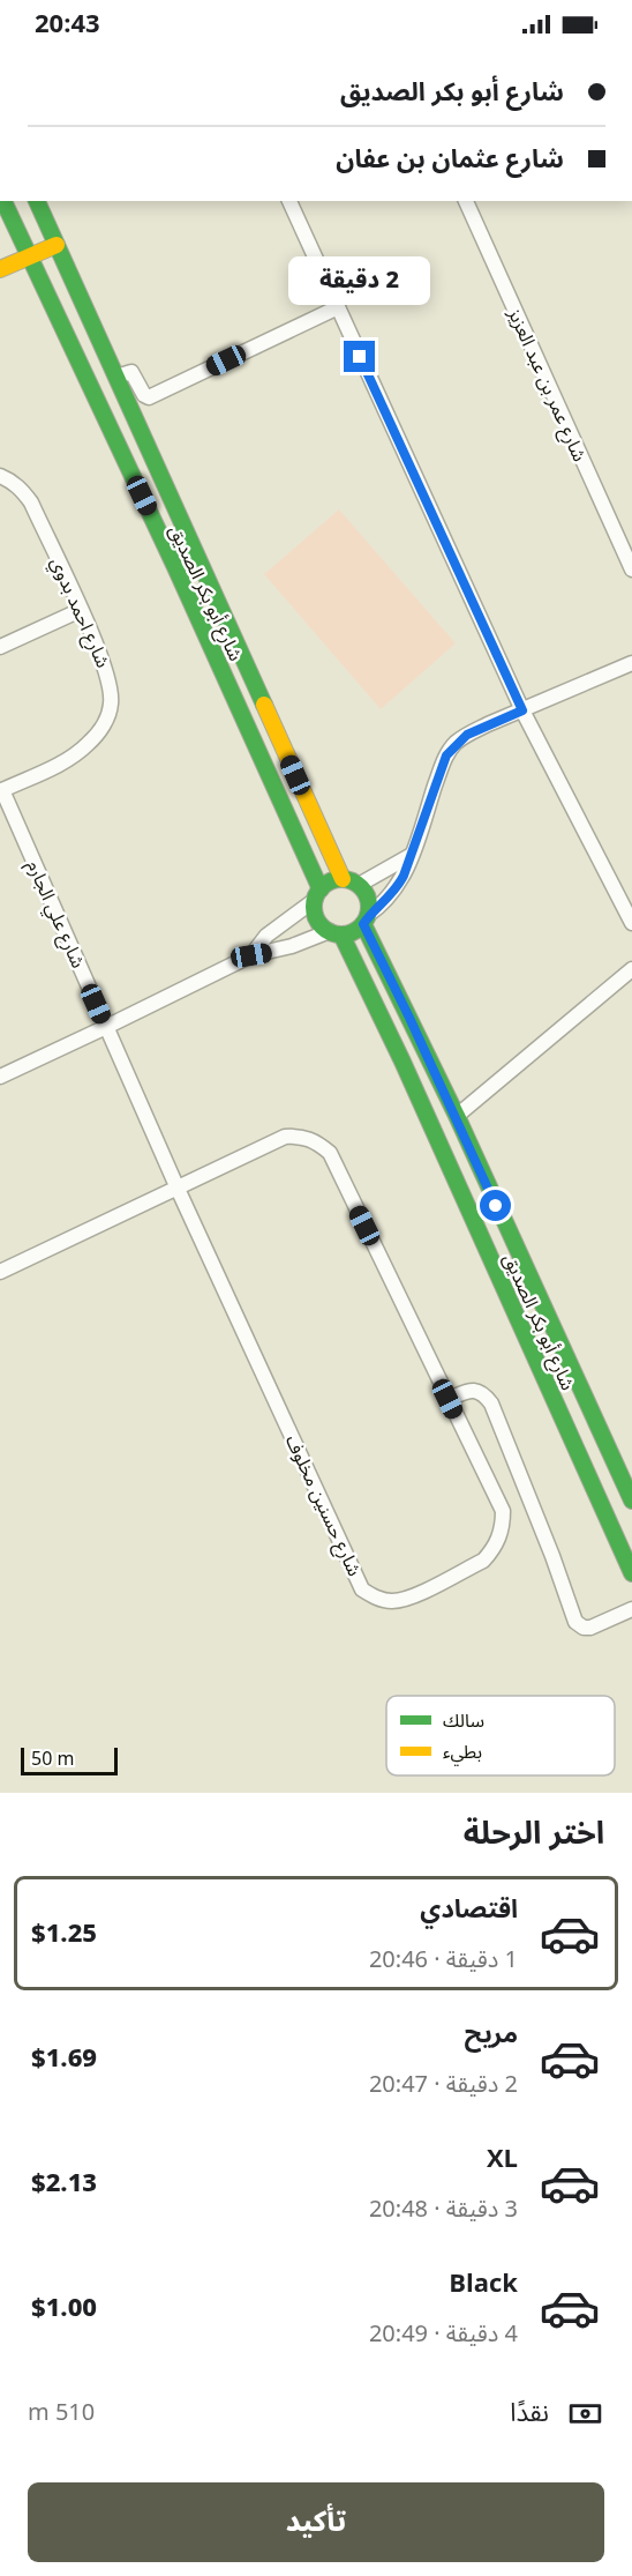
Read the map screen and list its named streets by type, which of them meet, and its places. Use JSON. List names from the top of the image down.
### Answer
{
  "streets": {
    "street": [
      "شارع عمر بن عبد العزيز",
      "شارع أبو بكر الصديق",
      "شارع احمد بدوي",
      "شارع علي الجارم",
      "شارع حسنين مخلوف"
    ]
  },
  "crossings": [
    ["شارع احمد بدوي", "شارع علي الجارم"],
    ["شارع علي الجارم", "شارع حسنين مخلوف"]
  ],
  "legend": ["سالك", "بطيء"],
  "scale_bar": "50 m",
  "page": {
    "status": "20:43",
    "banner": ["شارع أبو بكر الصديق", "شارع عثمان بن عفان"],
    "bubble": "2 دقيقة",
    "scale": "50 m",
    "heading": "اختر الرحلة",
    "list": [
      {
        "name": "اقتصادي",
        "note": "1 دقيقة · 20:46",
        "value": "$1.25"
      },
      {
        "name": "مريح",
        "note": "2 دقيقة · 20:47",
        "value": "$1.69"
      },
      {
        "name": "XL",
        "note": "3 دقيقة · 20:48",
        "value": "$2.13"
      },
      {
        "name": "Black",
        "note": "4 دقيقة · 20:49",
        "value": "$1.00"
      }
    ],
    "pay": ["نقدًا", "510 m"],
    "buttons": "تأكيد"
  }
}
